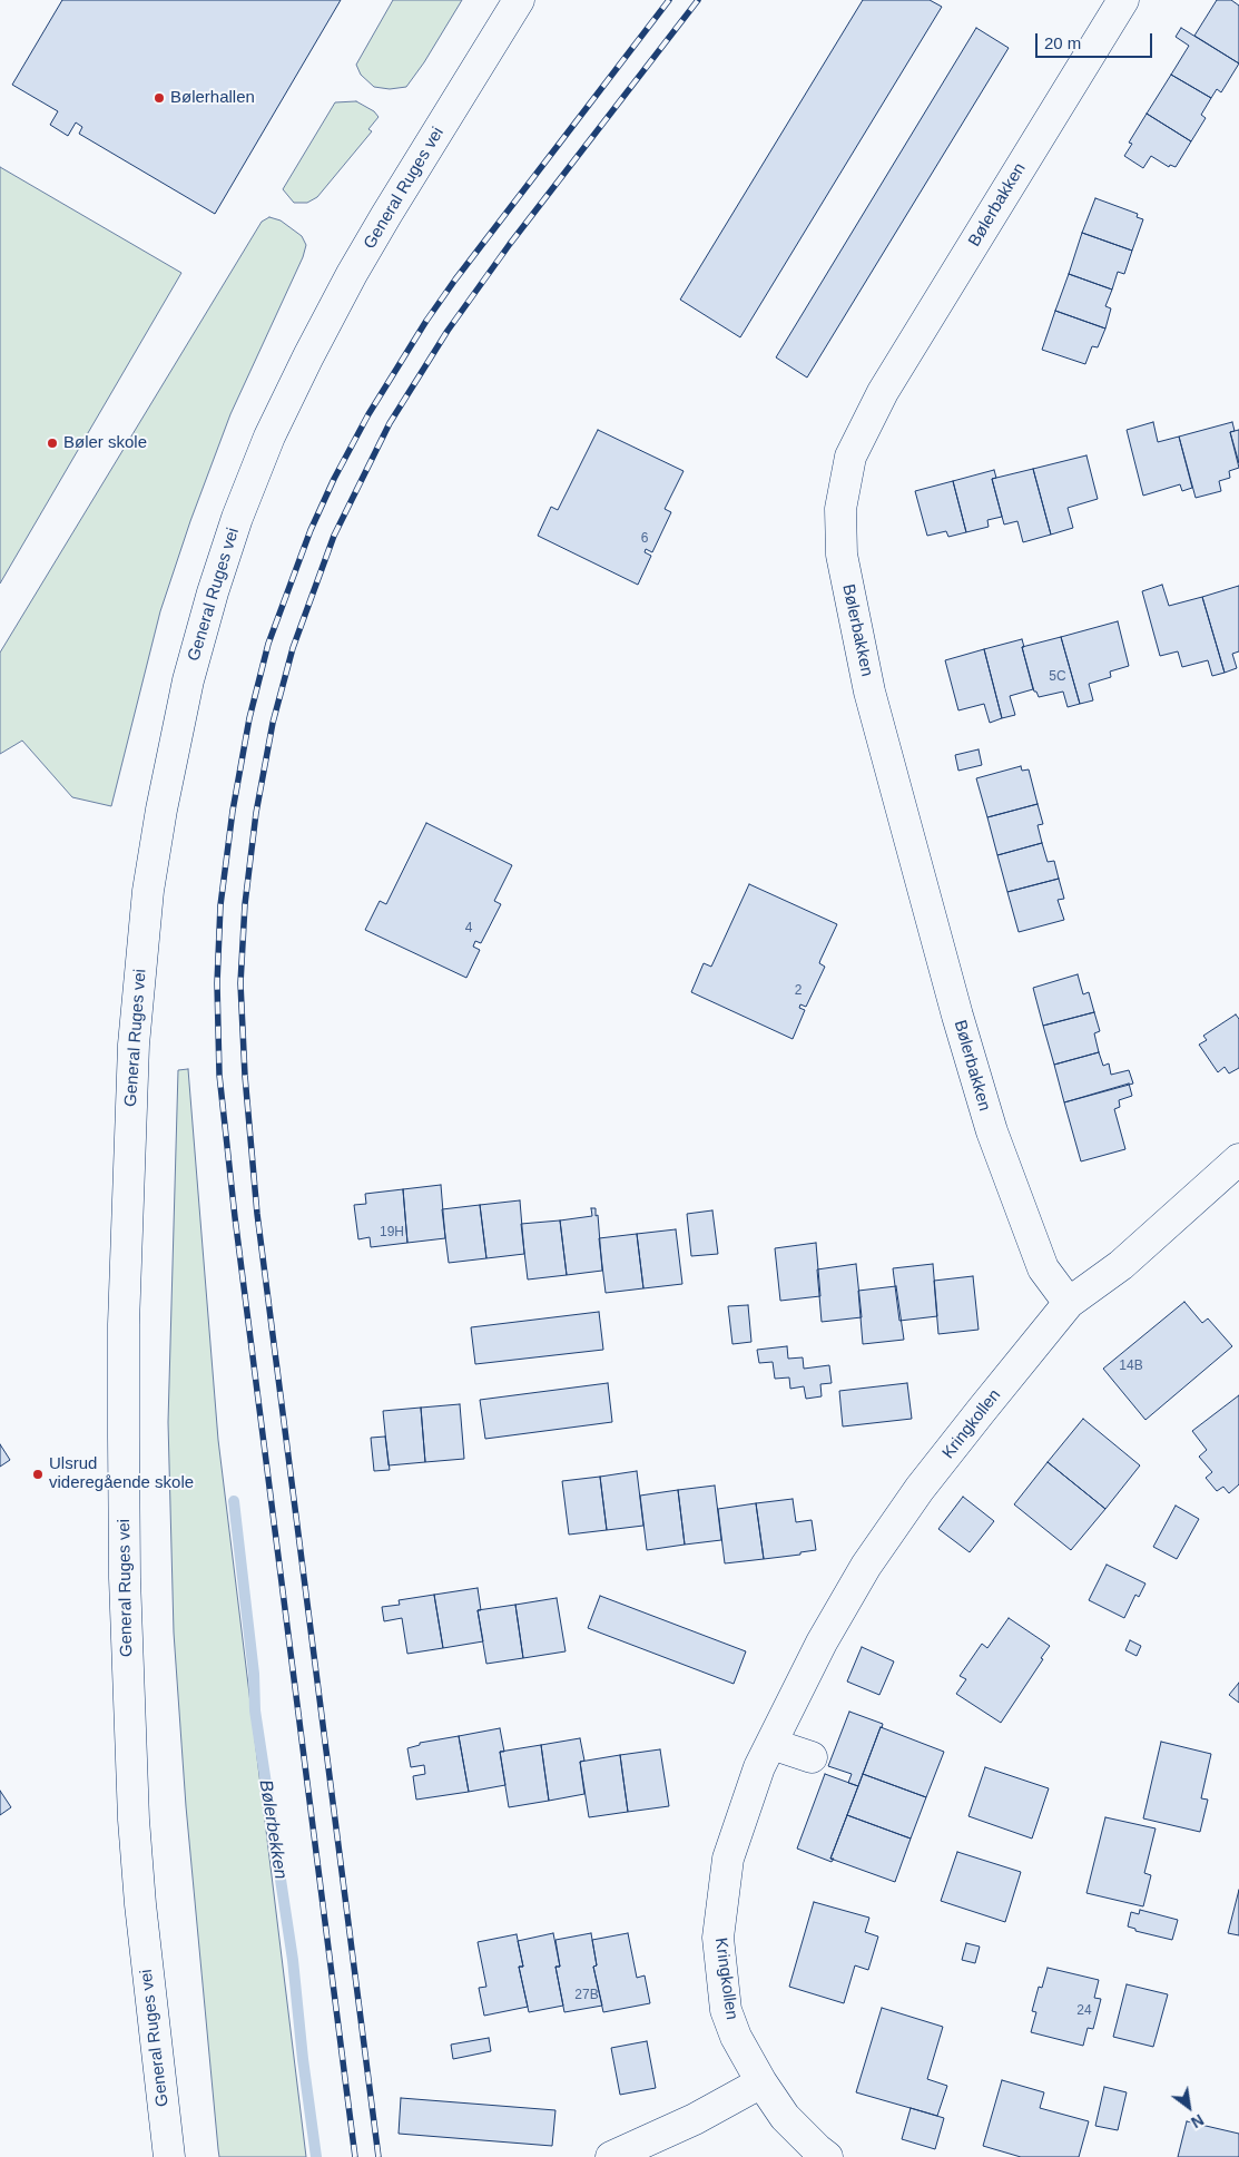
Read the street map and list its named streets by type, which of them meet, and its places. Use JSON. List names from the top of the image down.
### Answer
{
  "streets": {
    "street": ["General Ruges vei", "Bølerbakken", "Kringkollen"]
  },
  "crossings": [
    ["Bølerbakken", "Kringkollen"]
  ],
  "water": ["Bølerbekken"],
  "places": ["Bølerhallen", "Bøler skole", "Ulsrud videregående skole"],
  "house_numbers": [
    "6",
    "5C",
    "4",
    "2",
    "19H",
    "14B",
    "27B",
    "24"
  ],
  "scale_bar": "20 m",
  "north": "bottom right"
}
